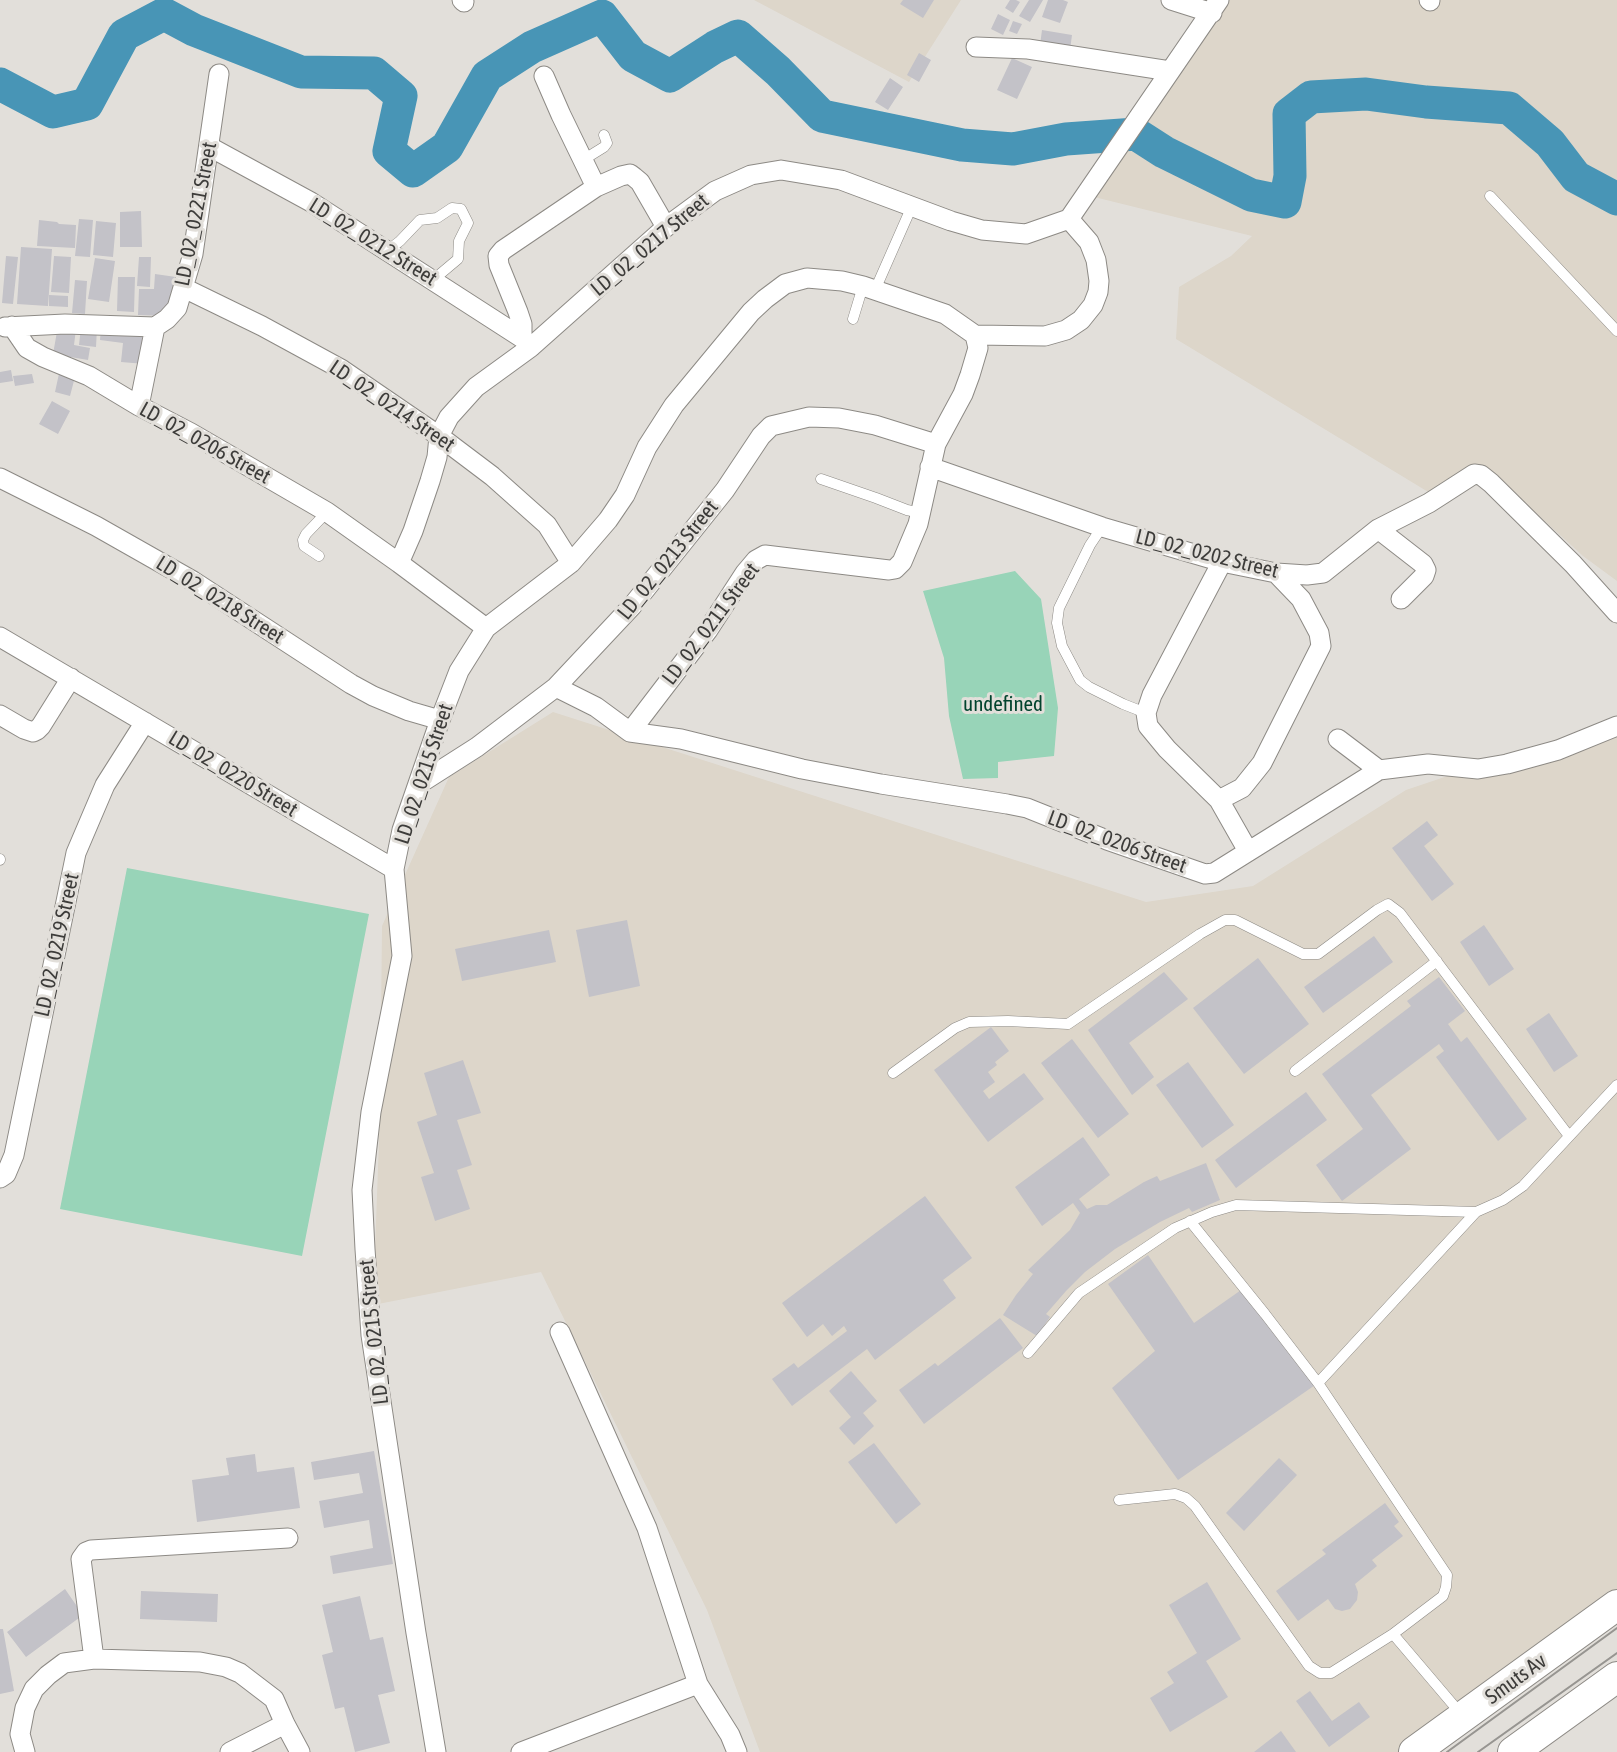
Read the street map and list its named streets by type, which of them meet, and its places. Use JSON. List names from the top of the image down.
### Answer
{
  "streets": {
    "main road": ["Smuts Av"],
    "street": [
      "LD_02_0221 Street",
      "LD_02_0212 Street",
      "LD_02_0217 Street",
      "LD_02_0214 Street",
      "LD_02_0206 Street",
      "LD_02_0202 Street",
      "LD_02_0213 Street",
      "LD_02_0218 Street",
      "LD_02_0211 Street",
      "LD_02_0220 Street",
      "LD_02_0215 Street",
      "LD_02_0219 Street"
    ]
  },
  "crossings": [
    ["LD_02_0221 Street", "LD_02_0212 Street"],
    ["LD_02_0221 Street", "LD_02_0214 Street"],
    ["LD_02_0212 Street", "LD_02_0217 Street"],
    ["LD_02_0217 Street", "LD_02_0214 Street"],
    ["LD_02_0214 Street", "LD_02_0215 Street"],
    ["LD_02_0206 Street", "LD_02_0211 Street"],
    ["LD_02_0206 Street", "LD_02_0215 Street"],
    ["LD_02_0213 Street", "LD_02_0215 Street"],
    ["LD_02_0218 Street", "LD_02_0215 Street"],
    ["LD_02_0220 Street", "LD_02_0215 Street"],
    ["LD_02_0220 Street", "LD_02_0219 Street"]
  ],
  "parks": ["undefined"]
}
